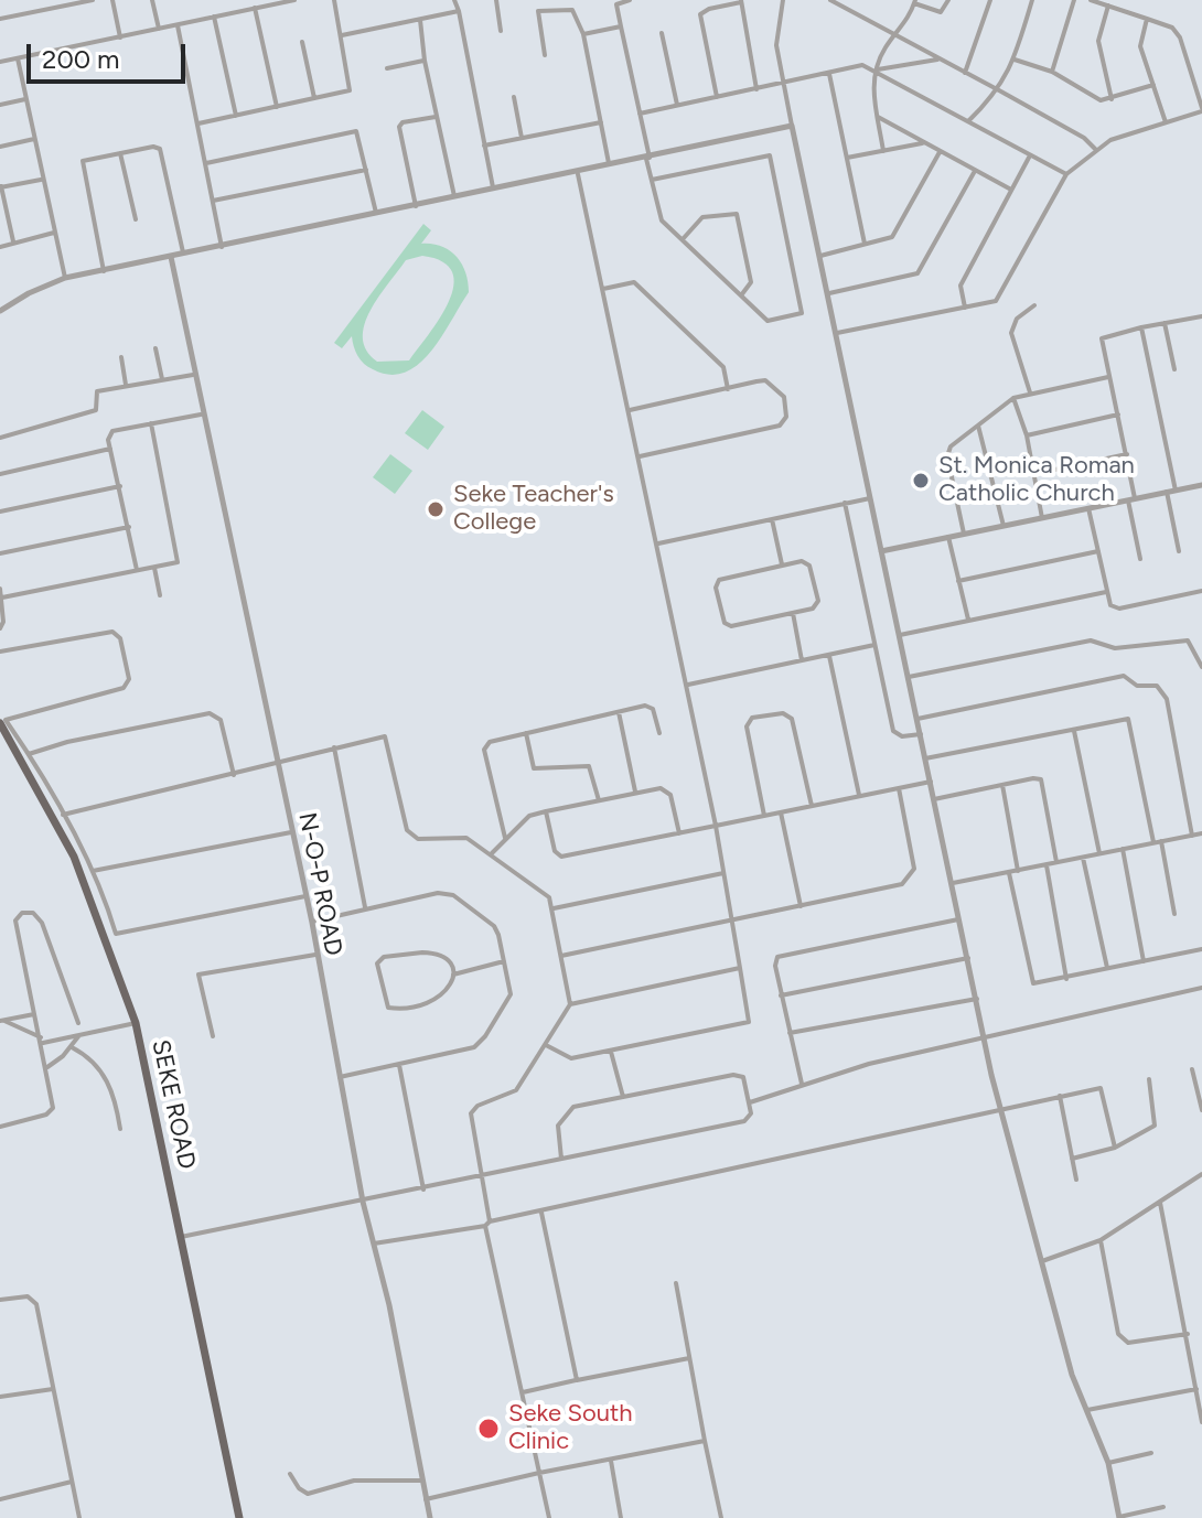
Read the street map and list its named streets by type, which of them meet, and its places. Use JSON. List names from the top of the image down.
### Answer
{
  "streets": {
    "main road": ["SEKE ROAD"],
    "street": ["N-O-P ROAD"]
  },
  "places": ["St. Monica Roman Catholic Church", "Seke Teacher's College", "Seke South Clinic"],
  "scale_bar": "200 m"
}
